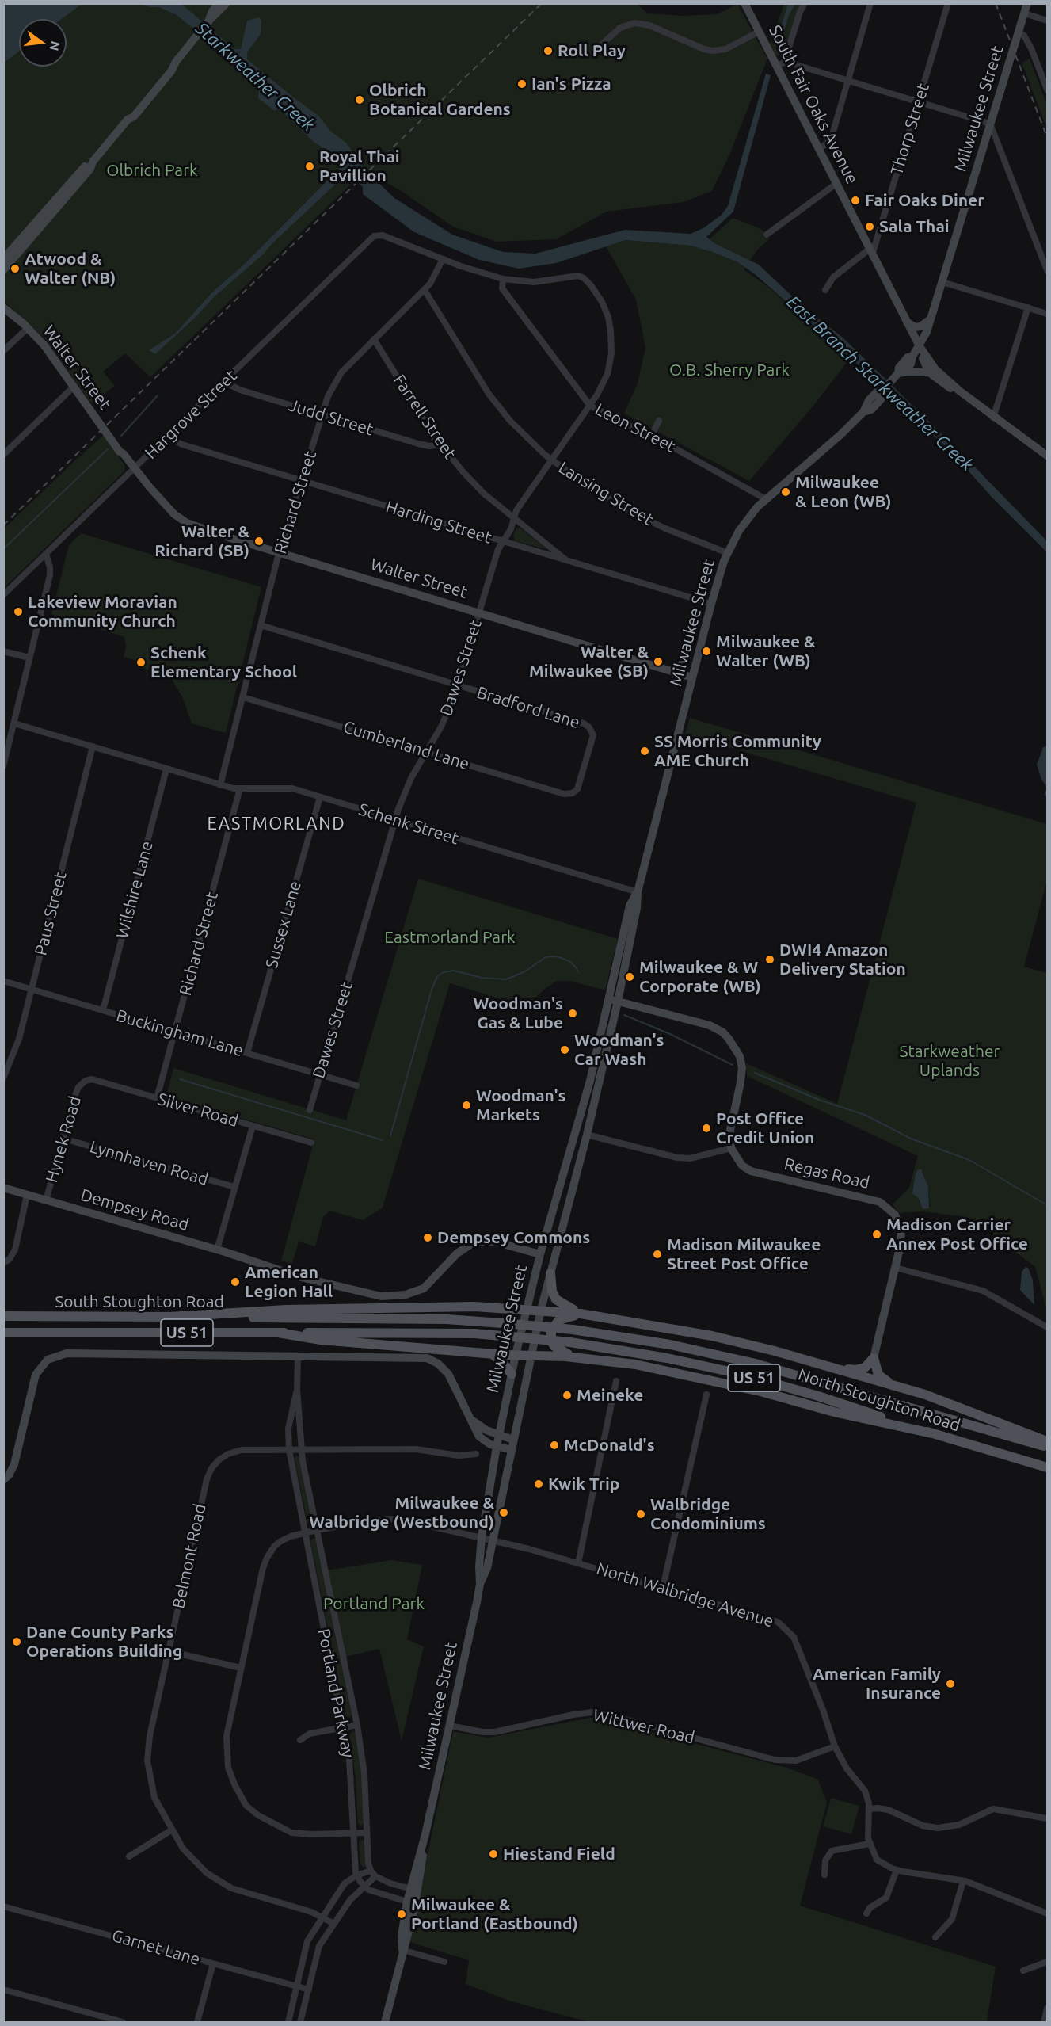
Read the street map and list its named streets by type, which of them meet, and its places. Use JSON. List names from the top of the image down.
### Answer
{
  "streets": {
    "main road": ["South Stoughton Road", "US 51", "North Stoughton Road"],
    "street": [
      "South Fair Oaks Avenue",
      "Milwaukee Street",
      "Thorp Street",
      "Walter Street",
      "Hargrove Street",
      "Farrell Street",
      "Judd Street",
      "Leon Street",
      "Lansing Street",
      "Richard Street",
      "Harding Street",
      "Dawes Street",
      "Bradford Lane",
      "Cumberland Lane",
      "Schenk Street",
      "Wilshire Lane",
      "Paus Street",
      "Sussex Lane",
      "Buckingham Lane",
      "Silver Road",
      "Hynek Road",
      "Lynnhaven Road",
      "Regas Road",
      "Dempsey Road",
      "Belmont Road",
      "North Walbridge Avenue",
      "Portland Parkway",
      "Wittwer Road",
      "Garnet Lane"
    ]
  },
  "crossings": [
    ["South Fair Oaks Avenue", "Milwaukee Street"],
    ["South Fair Oaks Avenue", "Thorp Street"],
    ["Milwaukee Street", "Walter Street"],
    ["Milwaukee Street", "Leon Street"],
    ["Milwaukee Street", "Lansing Street"],
    ["Milwaukee Street", "Harding Street"],
    ["Milwaukee Street", "Schenk Street"],
    ["Milwaukee Street", "Dempsey Road"],
    ["Milwaukee Street", "North Walbridge Avenue"],
    ["Milwaukee Street", "Wittwer Road"],
    ["Walter Street", "Hargrove Street"],
    ["Walter Street", "Richard Street"],
    ["Walter Street", "Dawes Street"],
    ["Hargrove Street", "Judd Street"],
    ["Hargrove Street", "Richard Street"],
    ["Hargrove Street", "Harding Street"],
    ["Farrell Street", "Judd Street"],
    ["Farrell Street", "Richard Street"],
    ["Farrell Street", "Harding Street"],
    ["Farrell Street", "Dawes Street"],
    ["Judd Street", "Richard Street"],
    ["Leon Street", "Dawes Street"],
    ["Lansing Street", "Richard Street"],
    ["Lansing Street", "Dawes Street"],
    ["Richard Street", "Harding Street"],
    ["Richard Street", "Bradford Lane"],
    ["Richard Street", "Cumberland Lane"],
    ["Richard Street", "Schenk Street"],
    ["Richard Street", "Buckingham Lane"],
    ["Richard Street", "Silver Road"],
    ["Harding Street", "Dawes Street"],
    ["Dawes Street", "Bradford Lane"],
    ["Dawes Street", "Cumberland Lane"],
    ["Dawes Street", "Schenk Street"],
    ["Dawes Street", "Buckingham Lane"],
    ["Bradford Lane", "Cumberland Lane"],
    ["Schenk Street", "Wilshire Lane"],
    ["Schenk Street", "Paus Street"],
    ["Schenk Street", "Sussex Lane"],
    ["Wilshire Lane", "Buckingham Lane"],
    ["Paus Street", "Buckingham Lane"],
    ["Sussex Lane", "Buckingham Lane"],
    ["Silver Road", "Hynek Road"],
    ["Hynek Road", "Lynnhaven Road"],
    ["Hynek Road", "Dempsey Road"],
    ["South Stoughton Road", "North Stoughton Road"],
    ["Belmont Road", "Portland Parkway"],
    ["North Walbridge Avenue", "Portland Parkway"],
    ["North Walbridge Avenue", "Wittwer Road"]
  ],
  "districts": ["EASTMORLAND"],
  "water": ["Starkweather Creek", "East Branch Starkweather Creek"],
  "parks": [
    "Olbrich Park",
    "O.B. Sherry Park",
    "Eastmorland Park",
    "Starkweather Uplands",
    "Portland Park"
  ],
  "places": [
    "Roll Play",
    "Ian's Pizza",
    "Olbrich Botanical Gardens",
    "Royal Thai Pavillion",
    "Fair Oaks Diner",
    "Sala Thai",
    "Atwood & Walter (NB)",
    "Milwaukee & Leon (WB)",
    "Walter & Richard (SB)",
    "Lakeview Moravian Community Church",
    "Milwaukee & Walter (WB)",
    "Walter & Milwaukee (SB)",
    "Schenk Elementary School",
    "SS Morris Community AME Church",
    "DWI4 Amazon Delivery Station",
    "Milwaukee & W Corporate (WB)",
    "Woodman's Gas & Lube",
    "Woodman's Car Wash",
    "Woodman's Markets",
    "Post Office Credit Union",
    "Madison Carrier Annex Post Office",
    "Dempsey Commons",
    "Madison Milwaukee Street Post Office",
    "American Legion Hall",
    "Meineke",
    "McDonald's",
    "Kwik Trip",
    "Milwaukee & Walbridge (Westbound)",
    "Walbridge Condominiums",
    "Dane County Parks Operations Building",
    "American Family Insurance",
    "Hiestand Field",
    "Milwaukee & Portland (Eastbound)"
  ],
  "north": "right"
}
